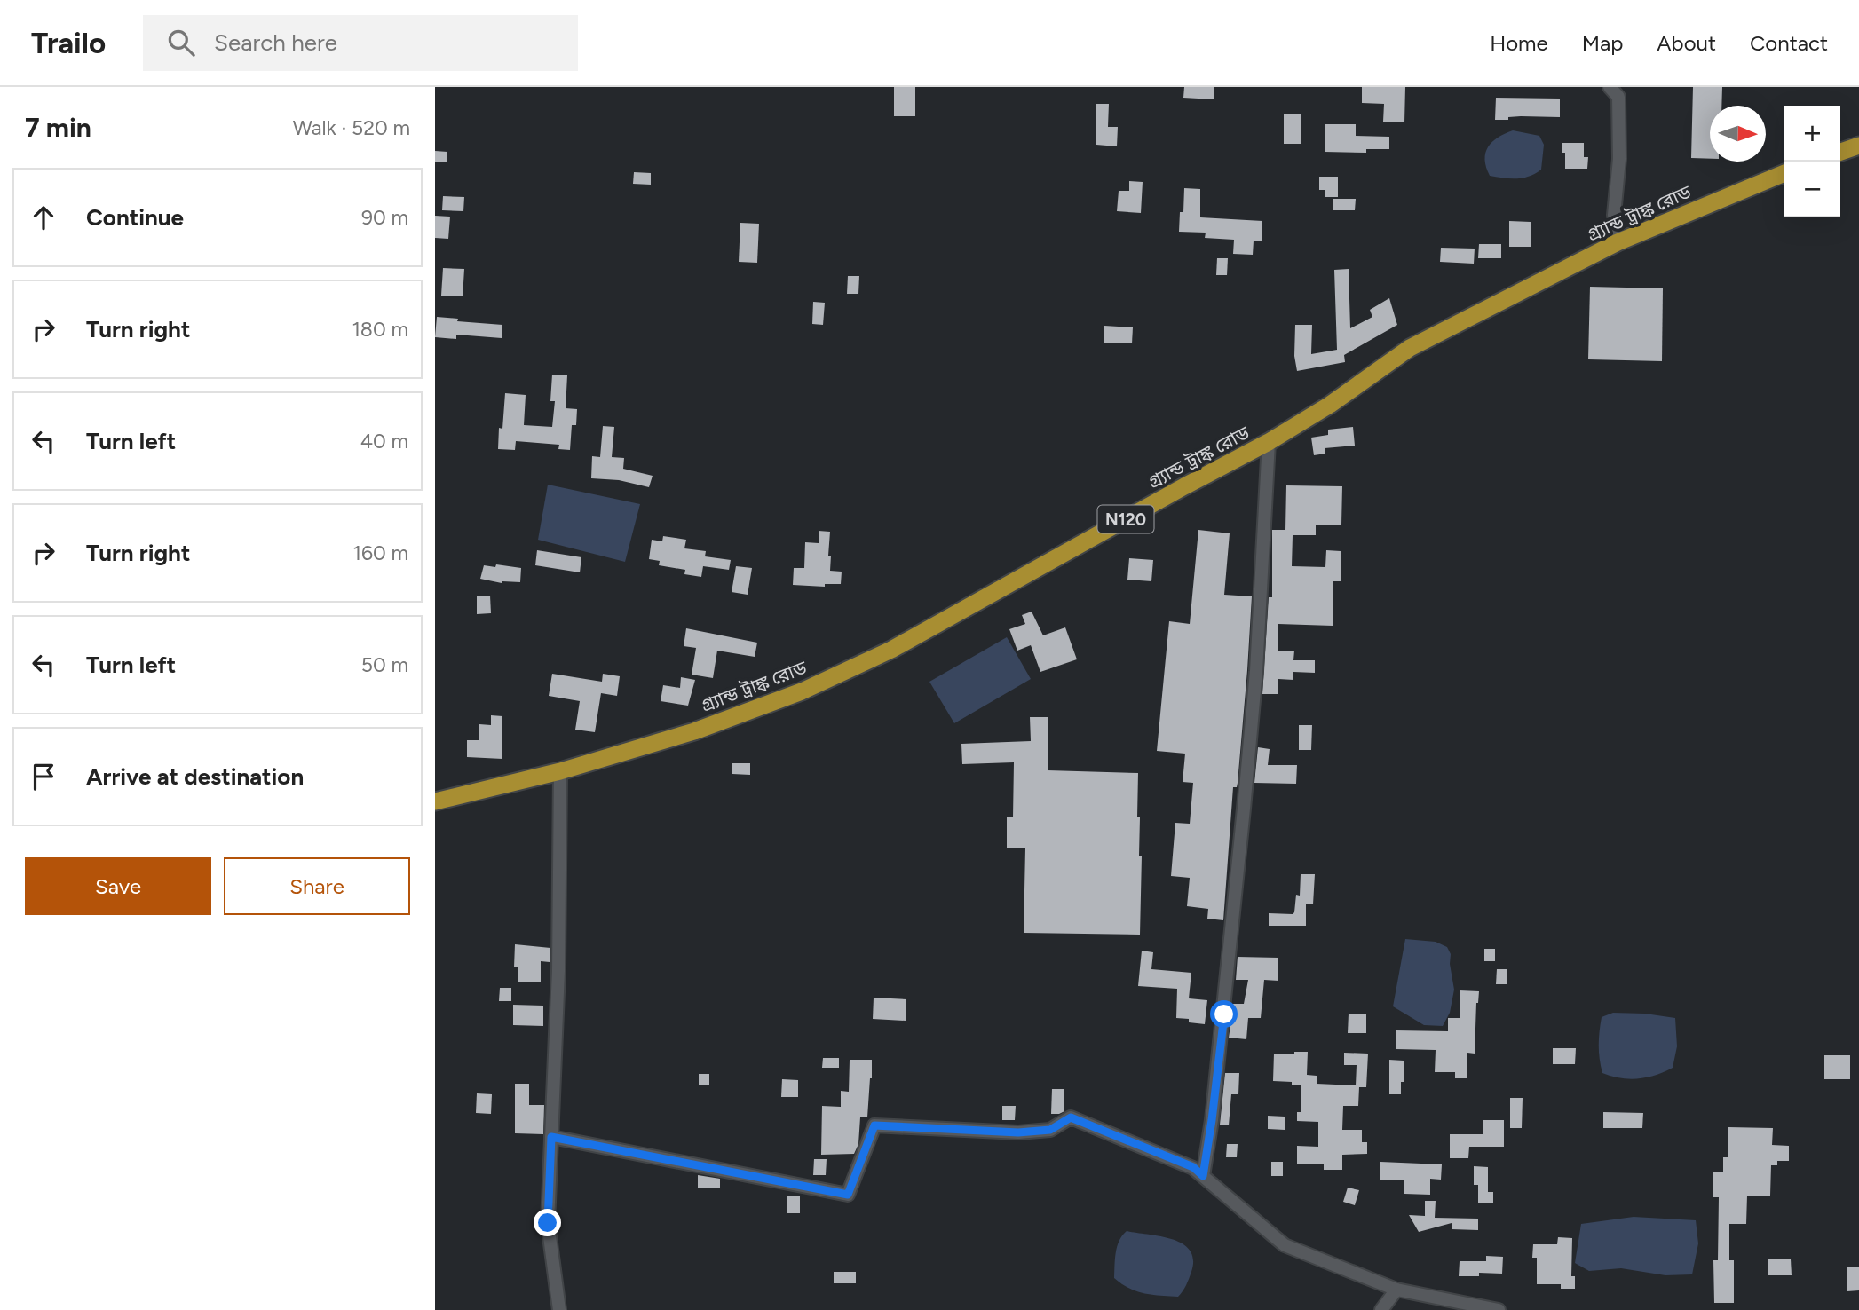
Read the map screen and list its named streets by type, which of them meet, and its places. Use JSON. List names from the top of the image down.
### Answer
{
  "streets": {
    "highway": ["গ্র্যান্ড ট্রাঙ্ক রোড", "N120"]
  },
  "north": "right",
  "page": {
    "header": "Trailo",
    "search": "Search here",
    "nav": [
      "Home",
      "Map",
      "About",
      "Contact"
    ],
    "heading": ["7 min", "Walk · 520 m"],
    "map_buttons": ["+", "−"],
    "list": [
      ["Continue", "90 m"],
      ["Turn right", "180 m"],
      ["Turn left", "40 m"],
      ["Turn right", "160 m"],
      ["Turn left", "50 m"],
      "Arrive at destination"
    ],
    "buttons": ["Save", "Share"]
  }
}
